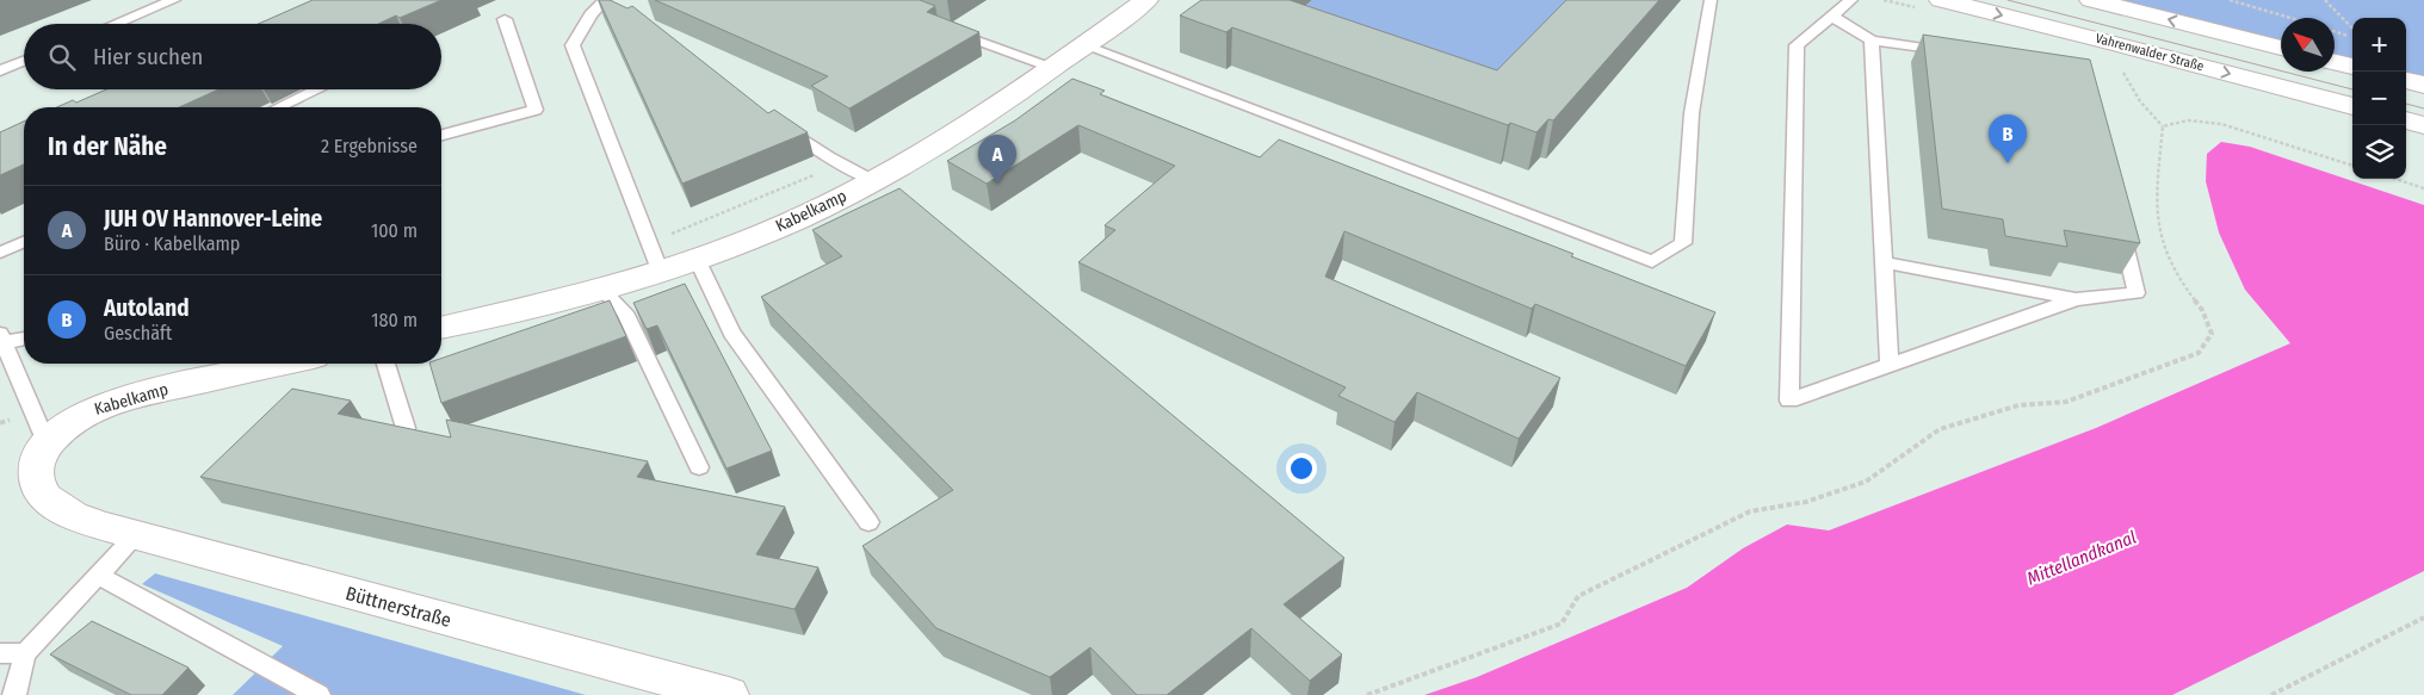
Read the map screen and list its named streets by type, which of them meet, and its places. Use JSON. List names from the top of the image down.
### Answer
{
  "streets": {
    "street": ["Vahrenwalder Straße", "Kabelkamp", "Büttnerstraße"]
  },
  "crossings": [
    ["Kabelkamp", "Büttnerstraße"]
  ],
  "water": ["Mittellandkanal"],
  "north": "top left",
  "page": {
    "map_buttons": ["+", "−"],
    "search": "Hier suchen",
    "heading": ["In der Nähe", "2 Ergebnisse"],
    "pins": ["B", "A"],
    "list": [
      {
        "mark": "A",
        "name": "JUH OV Hannover-Leine",
        "note": "Büro · Kabelkamp",
        "value": "100 m"
      },
      {
        "mark": "B",
        "name": "Autoland",
        "note": "Geschäft",
        "value": "180 m"
      }
    ]
  }
}
